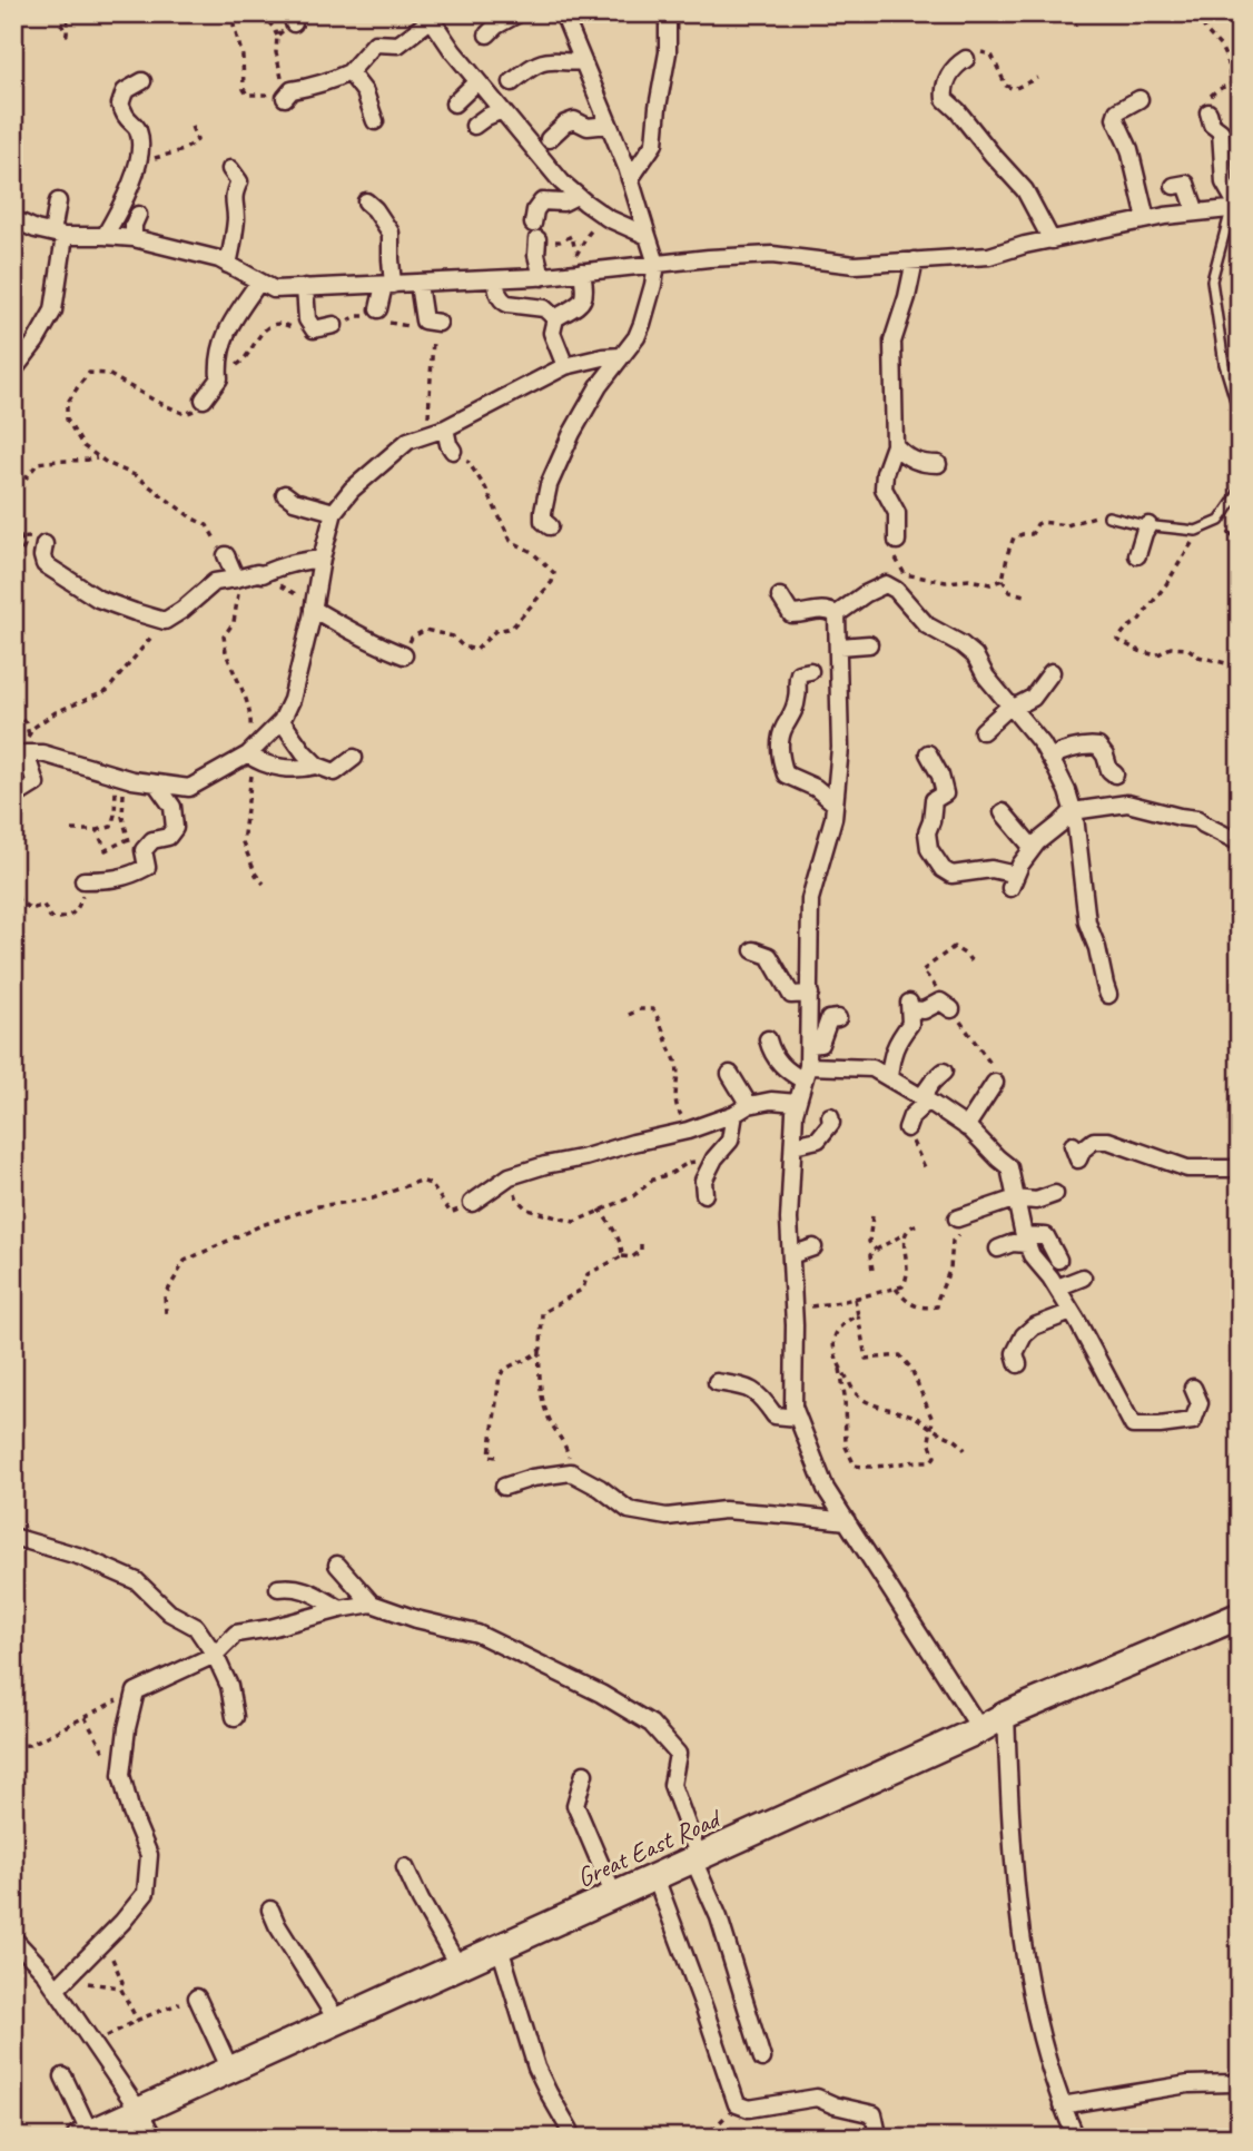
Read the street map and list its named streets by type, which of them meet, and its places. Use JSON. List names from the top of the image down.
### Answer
{
  "streets": {
    "highway": ["Great East Road"]
  }
}
